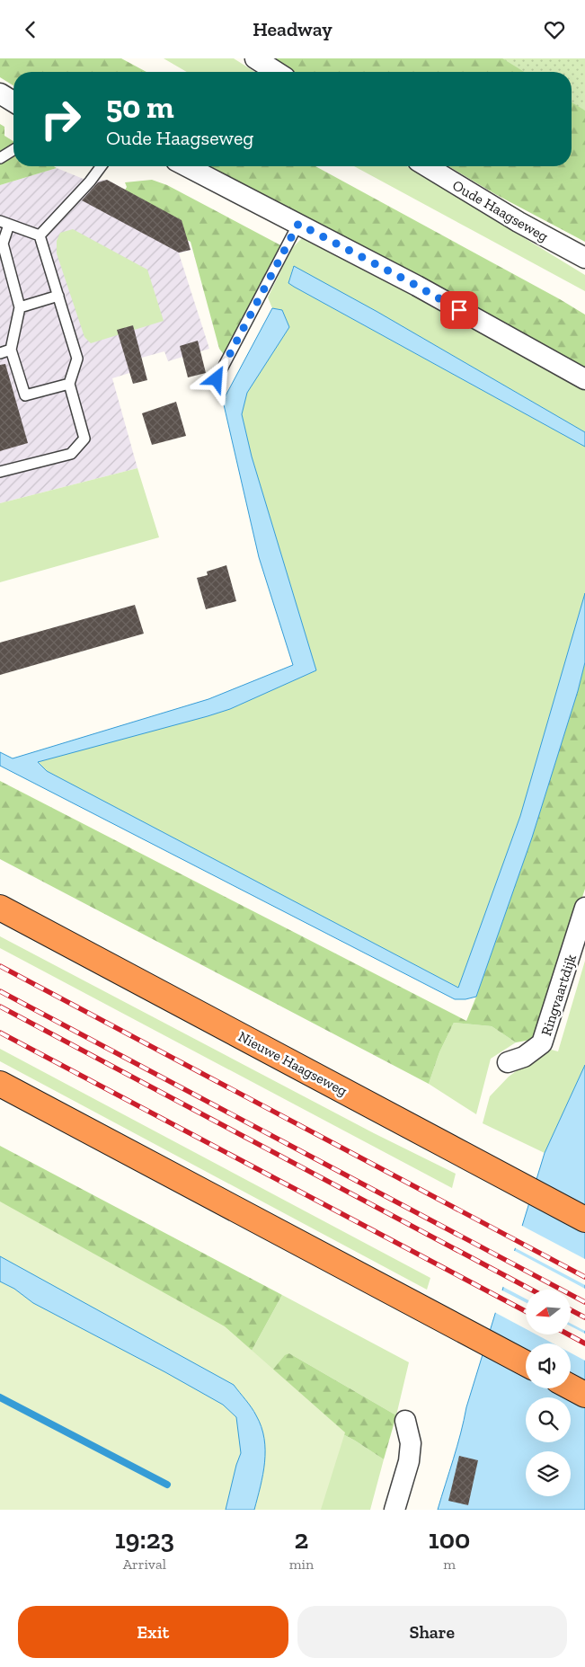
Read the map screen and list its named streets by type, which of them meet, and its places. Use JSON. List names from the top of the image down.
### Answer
{
  "streets": {
    "highway": ["Nieuwe Haagseweg"],
    "street": ["Oude Haagseweg", "Ringvaartdijk"]
  },
  "north": "left",
  "page": {
    "header": "Headway",
    "turn": ["50 m", "Oude Haagseweg"],
    "eta": [
      "19:23",
      "Arrival",
      "2",
      "min",
      "100",
      "m"
    ],
    "buttons": ["Exit", "Share"]
  }
}
